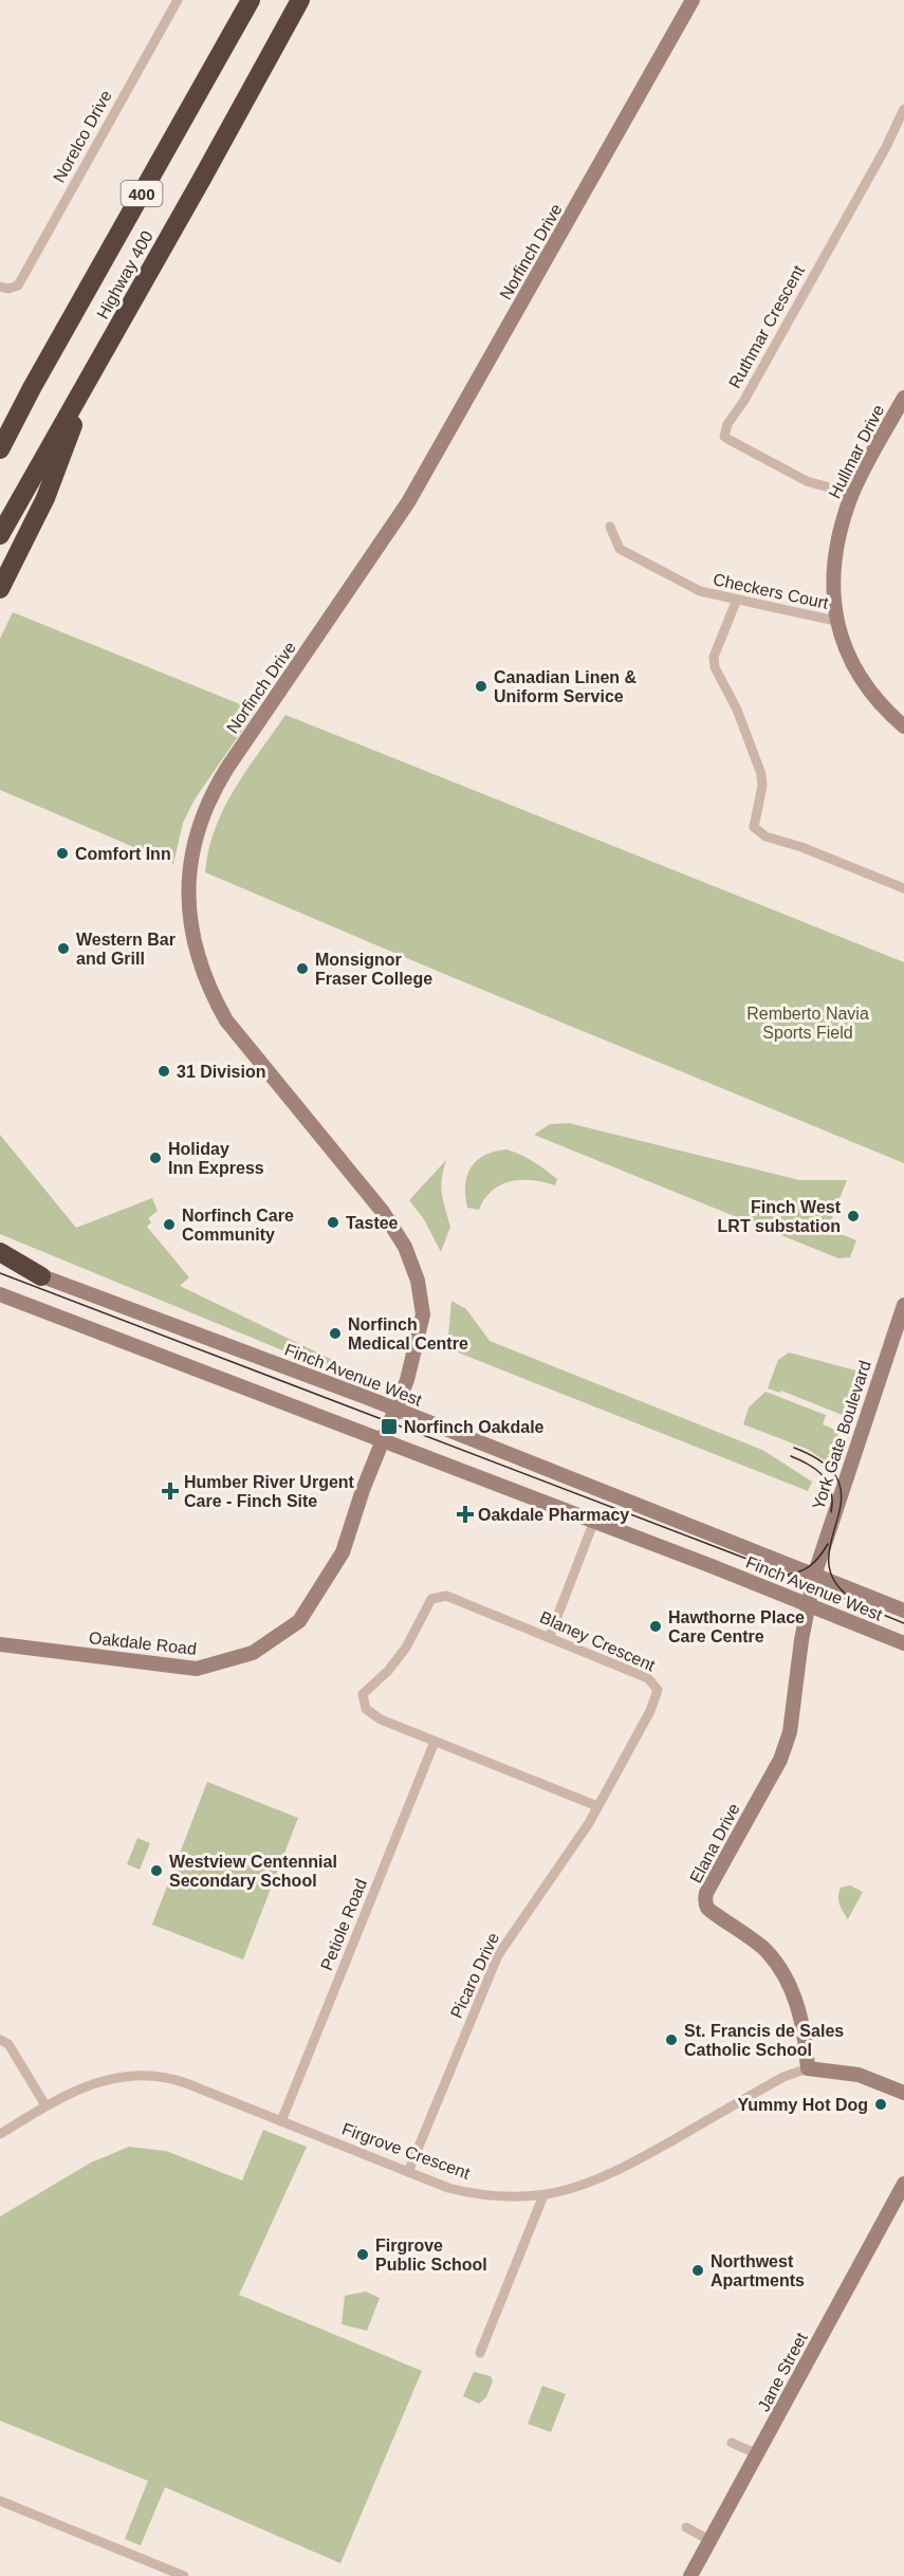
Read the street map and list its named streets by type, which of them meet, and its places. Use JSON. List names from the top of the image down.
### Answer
{
  "streets": {
    "highway": ["400", "Highway 400"],
    "street": [
      "Norelco Drive",
      "Norfinch Drive",
      "Ruthmar Crescent",
      "Hullmar Drive",
      "Checkers Court",
      "Finch Avenue West",
      "York Gate Boulevard",
      "Blaney Crescent",
      "Oakdale Road",
      "Elana Drive",
      "Petiole Road",
      "Picaro Drive",
      "Firgrove Crescent",
      "Jane Street"
    ]
  },
  "crossings": [
    ["Norfinch Drive", "Finch Avenue West"],
    ["Norfinch Drive", "Oakdale Road"],
    ["Ruthmar Crescent", "Hullmar Drive"],
    ["Hullmar Drive", "Checkers Court"],
    ["Finch Avenue West", "York Gate Boulevard"],
    ["Finch Avenue West", "Oakdale Road"],
    ["Finch Avenue West", "Elana Drive"],
    ["York Gate Boulevard", "Elana Drive"],
    ["Blaney Crescent", "Petiole Road"],
    ["Blaney Crescent", "Picaro Drive"],
    ["Elana Drive", "Firgrove Crescent"],
    ["Petiole Road", "Firgrove Crescent"],
    ["Picaro Drive", "Firgrove Crescent"]
  ],
  "parks": ["Remberto Navia Sports Field"],
  "places": {
    "other": [
      "Canadian Linen & Uniform Service",
      "Comfort Inn",
      "Western Bar and Grill",
      "Monsignor Fraser College",
      "31 Division",
      "Holiday Inn Express",
      "Finch West LRT substation",
      "Tastee",
      "Norfinch Care Community",
      "Norfinch Medical Centre",
      "Hawthorne Place Care Centre",
      "Westview Centennial Secondary School",
      "St. Francis de Sales Catholic School",
      "Yummy Hot Dog",
      "Firgrove Public School",
      "Northwest Apartments"
    ],
    "transit": ["Norfinch Oakdale"],
    "health": ["Humber River Urgent Care - Finch Site", "Oakdale Pharmacy"]
  }
}
